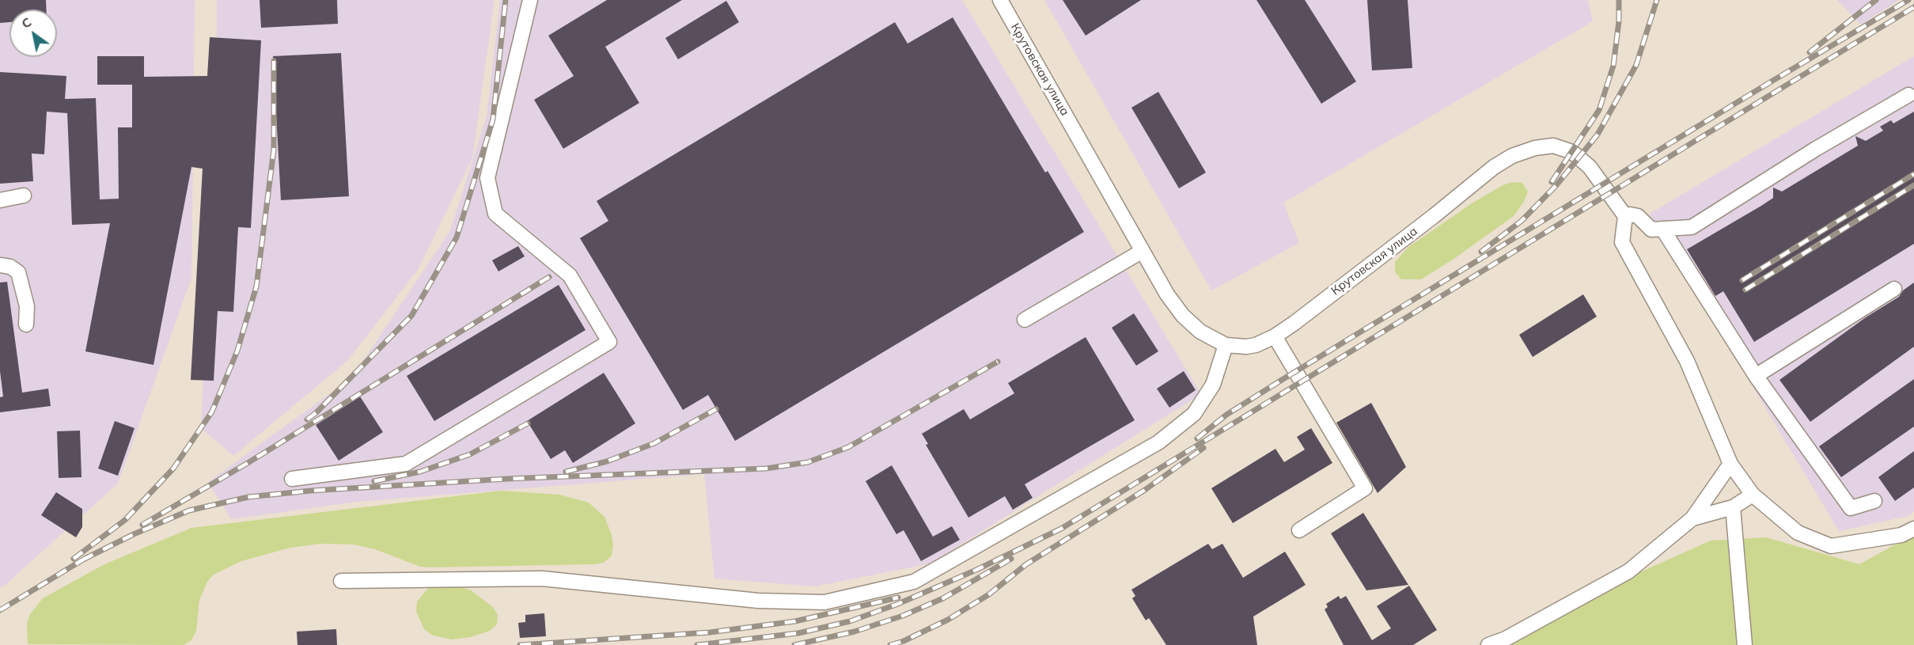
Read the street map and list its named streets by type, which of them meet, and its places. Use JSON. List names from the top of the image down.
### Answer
{
  "streets": {
    "street": ["Крутовская улица"]
  },
  "north": "top left"
}
